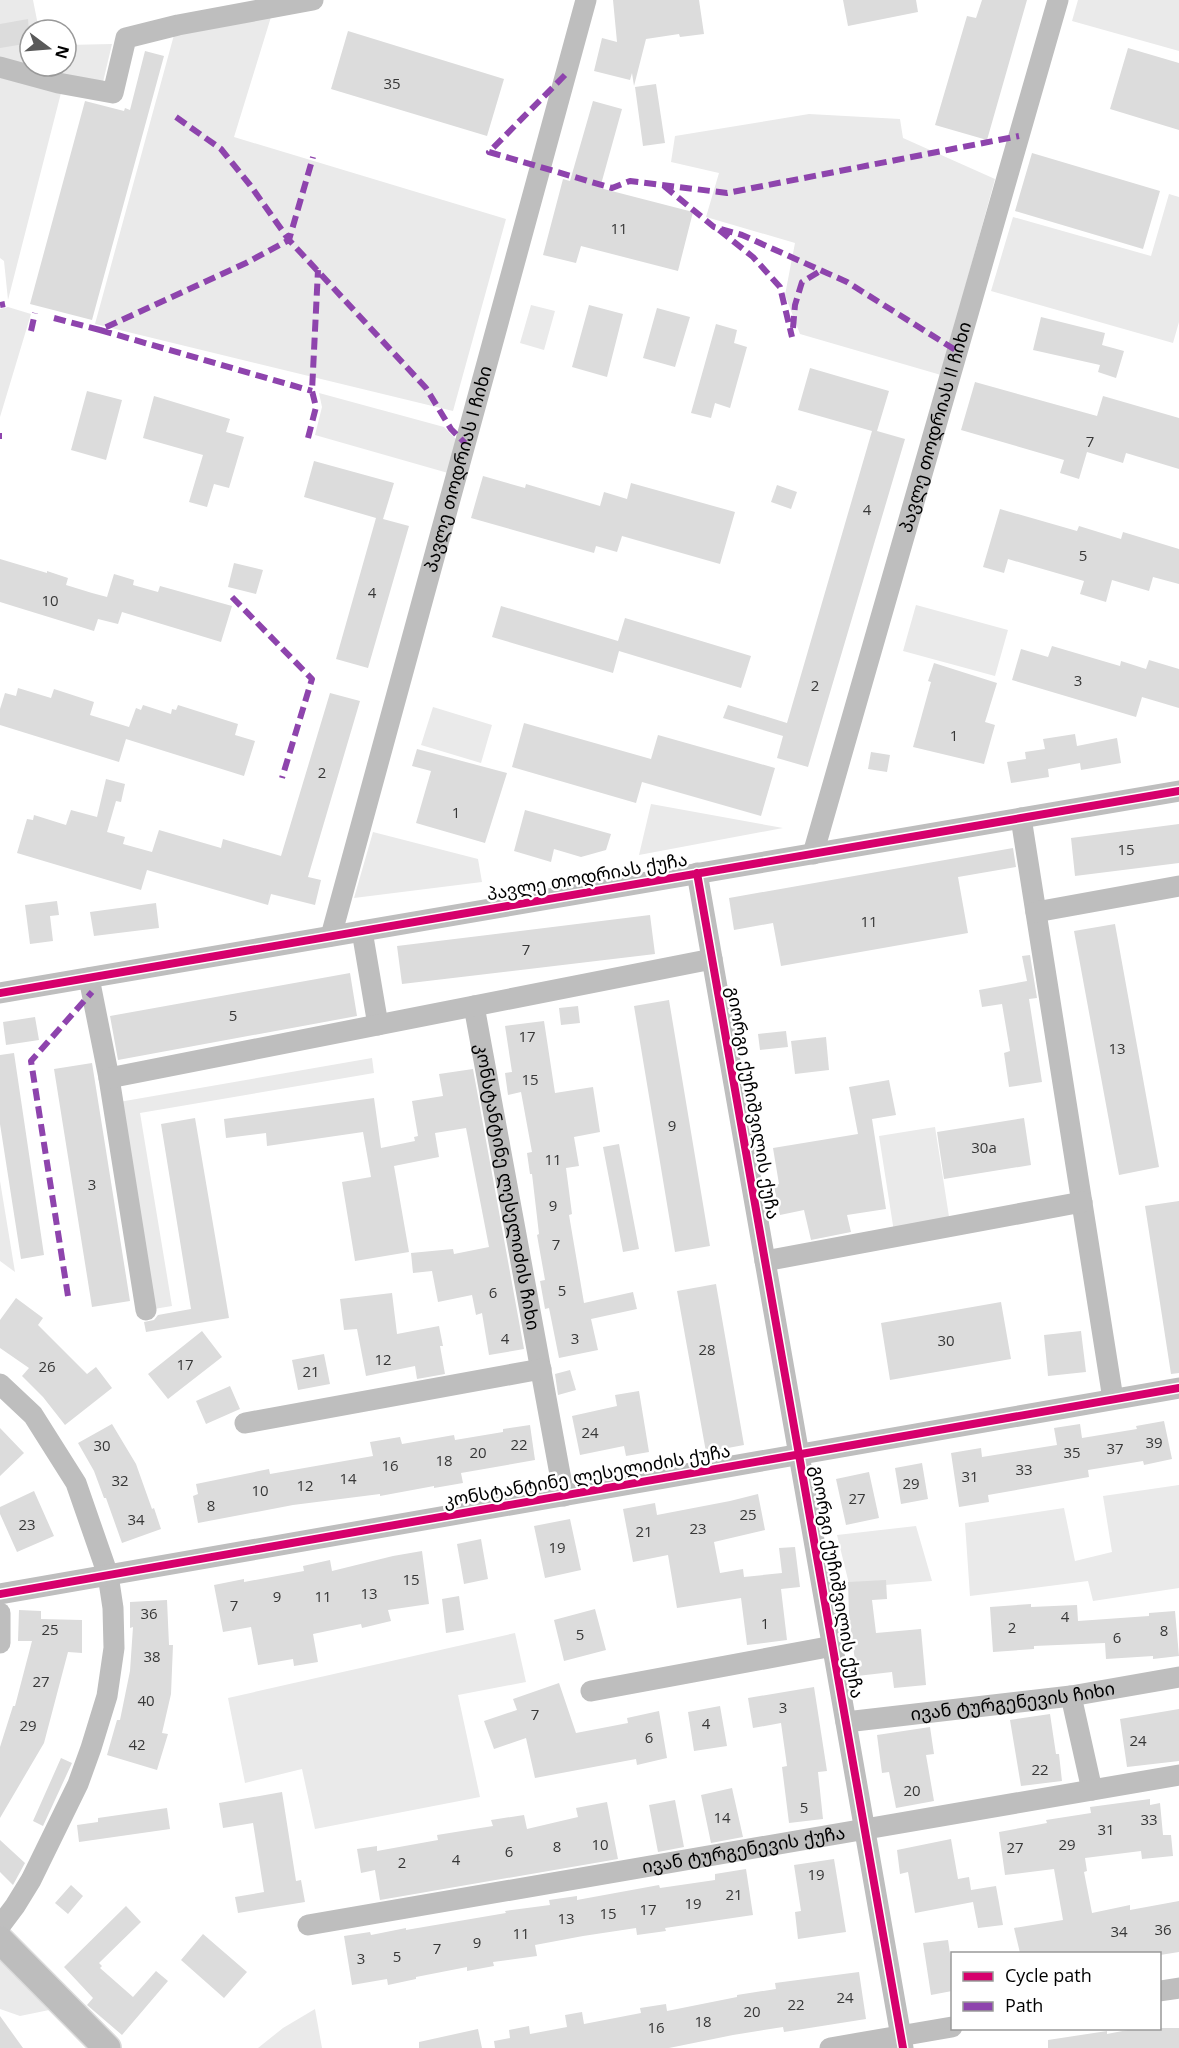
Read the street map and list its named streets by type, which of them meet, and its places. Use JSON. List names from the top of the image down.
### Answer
{
  "streets": {
    "street": [
      "პავლე თოდრიას II ჩიხი",
      "პავლე თოდრიას I ჩიხი",
      "პავლე თოდრიას ქუჩა",
      "გიორგი ქუჩიშვილის ქუჩა",
      "კონსტანტინე ლესელიძის ჩიხი",
      "კონსტანტინე ლესელიძის ქუჩა",
      "ივან ტურგენევის ჩიხი",
      "ივან ტურგენევის ქუჩა"
    ]
  },
  "crossings": [
    ["პავლე თოდრიას II ჩიხი", "პავლე თოდრიას ქუჩა"],
    ["პავლე თოდრიას I ჩიხი", "პავლე თოდრიას ქუჩა"],
    ["პავლე თოდრიას ქუჩა", "გიორგი ქუჩიშვილის ქუჩა"],
    ["გიორგი ქუჩიშვილის ქუჩა", "კონსტანტინე ლესელიძის ქუჩა"],
    ["გიორგი ქუჩიშვილის ქუჩა", "ივან ტურგენევის ჩიხი"],
    ["გიორგი ქუჩიშვილის ქუჩა", "ივან ტურგენევის ქუჩა"],
    ["კონსტანტინე ლესელიძის ჩიხი", "კონსტანტინე ლესელიძის ქუჩა"]
  ],
  "house_numbers": [
    "35",
    "11",
    "7",
    "4",
    "5",
    "4",
    "10",
    "3",
    "2",
    "1",
    "2",
    "1",
    "15",
    "11",
    "7",
    "5",
    "17",
    "13",
    "15",
    "9",
    "30a",
    "11",
    "3",
    "9",
    "7",
    "5",
    "6",
    "4",
    "3",
    "30",
    "28",
    "12",
    "17",
    "26",
    "21",
    "24",
    "39",
    "22",
    "30",
    "37",
    "20",
    "35",
    "18",
    "16",
    "33",
    "31",
    "14",
    "32",
    "29",
    "12",
    "10",
    "27",
    "8",
    "25",
    "34",
    "23",
    "23",
    "21",
    "19",
    "15",
    "13",
    "9",
    "11",
    "7",
    "36",
    "4",
    "1",
    "2",
    "25",
    "8",
    "5",
    "6",
    "38",
    "27",
    "40",
    "3",
    "7",
    "4",
    "29",
    "6",
    "24",
    "42",
    "22",
    "20",
    "5",
    "14",
    "33",
    "31",
    "10",
    "29",
    "8",
    "27",
    "6",
    "4",
    "2",
    "19",
    "21",
    "19",
    "17",
    "15",
    "13",
    "36",
    "34",
    "11",
    "9",
    "7",
    "5",
    "3",
    "24",
    "22",
    "20",
    "18",
    "16"
  ],
  "legend": ["Cycle path", "Path"],
  "north": "right"
}
